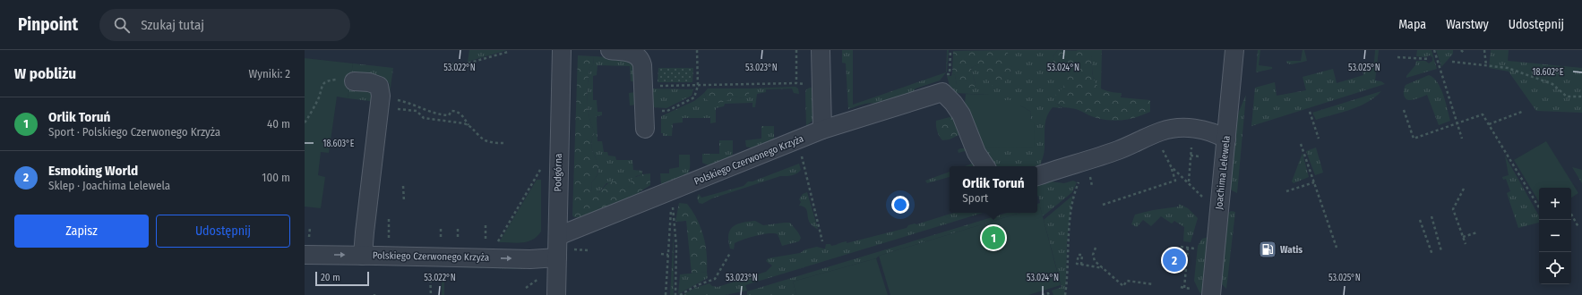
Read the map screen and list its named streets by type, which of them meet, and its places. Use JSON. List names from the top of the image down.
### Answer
{
  "streets": {
    "street": ["Polskiego Czerwonego Krzyża", "Podgórna", "Joachima Lelewela"]
  },
  "crossings": [
    ["Polskiego Czerwonego Krzyża", "Podgórna"]
  ],
  "places": {
    "fuel station": ["Watis"]
  },
  "scale_bar": "20 m",
  "page": {
    "header": "Pinpoint",
    "search": "Szukaj tutaj",
    "nav": ["Mapa", "Warstwy", "Udostępnij"],
    "heading": ["W pobliżu", "Wyniki: 2"],
    "list": [
      {
        "mark": "1",
        "name": "Orlik Toruń",
        "note": "Sport · Polskiego Czerwonego Krzyża",
        "value": "40 m"
      },
      {
        "mark": "2",
        "name": "Esmoking World",
        "note": "Sklep · Joachima Lelewela",
        "value": "100 m"
      }
    ],
    "popup": ["Orlik Toruń", "Sport"],
    "map_buttons": ["+", "−"],
    "buttons": ["Zapisz", "Udostępnij"],
    "pins": ["1", "2"],
    "scale": "20 m"
  },
  "coordinates": [
    "53.022°N",
    "53.023°N",
    "53.024°N",
    "53.025°N",
    "18.602°E",
    "18.603°E"
  ]
}
